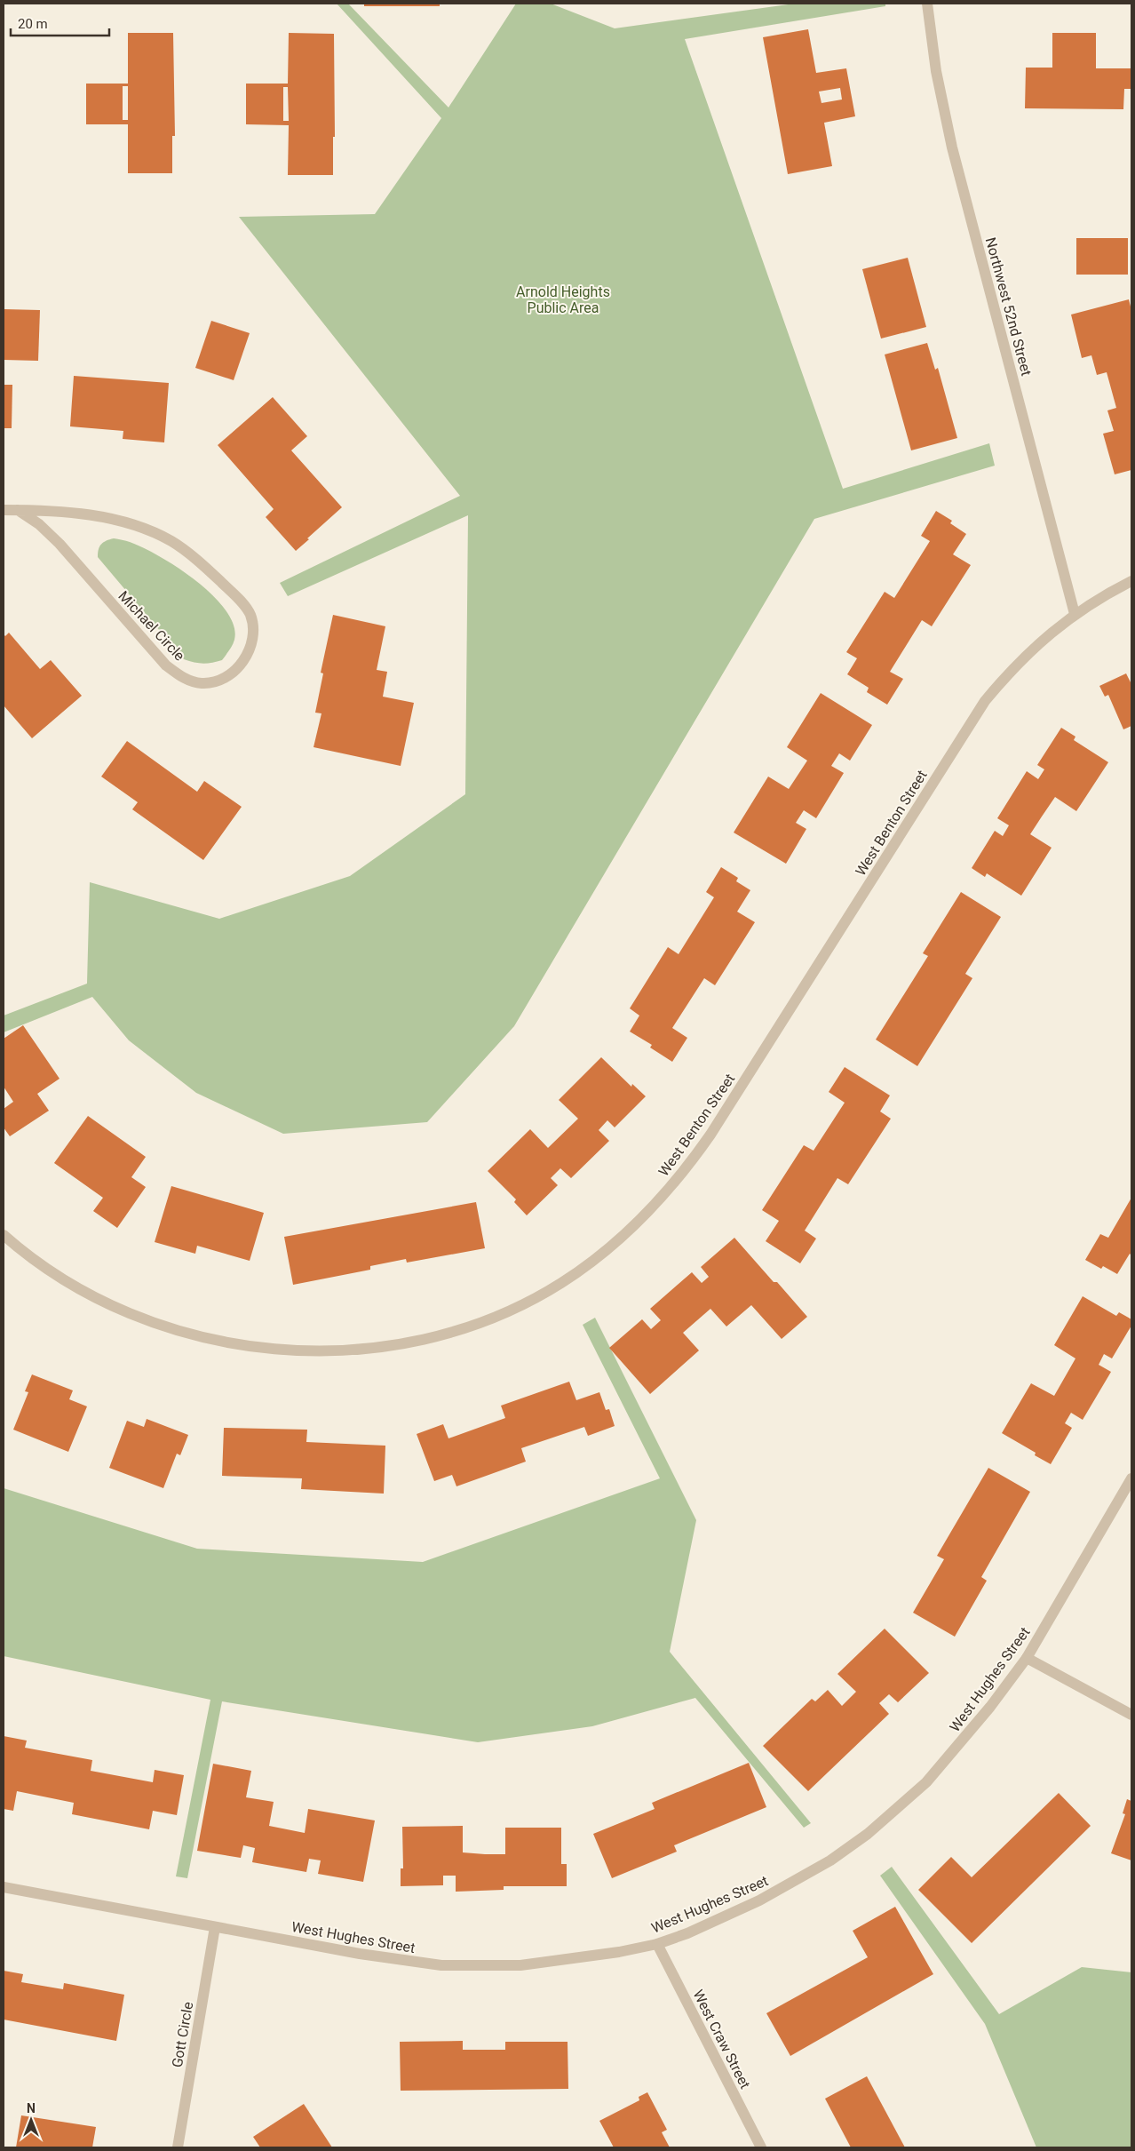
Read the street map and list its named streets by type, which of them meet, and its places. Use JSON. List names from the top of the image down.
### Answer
{
  "streets": {
    "street": [
      "Northwest 52nd Street",
      "Michael Circle",
      "West Benton Street",
      "West Hughes Street",
      "Gott Circle",
      "West Craw Street"
    ]
  },
  "crossings": [
    ["Northwest 52nd Street", "West Benton Street"],
    ["West Hughes Street", "Gott Circle"],
    ["West Hughes Street", "West Craw Street"]
  ],
  "parks": ["Arnold Heights Public Area"],
  "scale_bar": "20 m",
  "north": "top"
}
